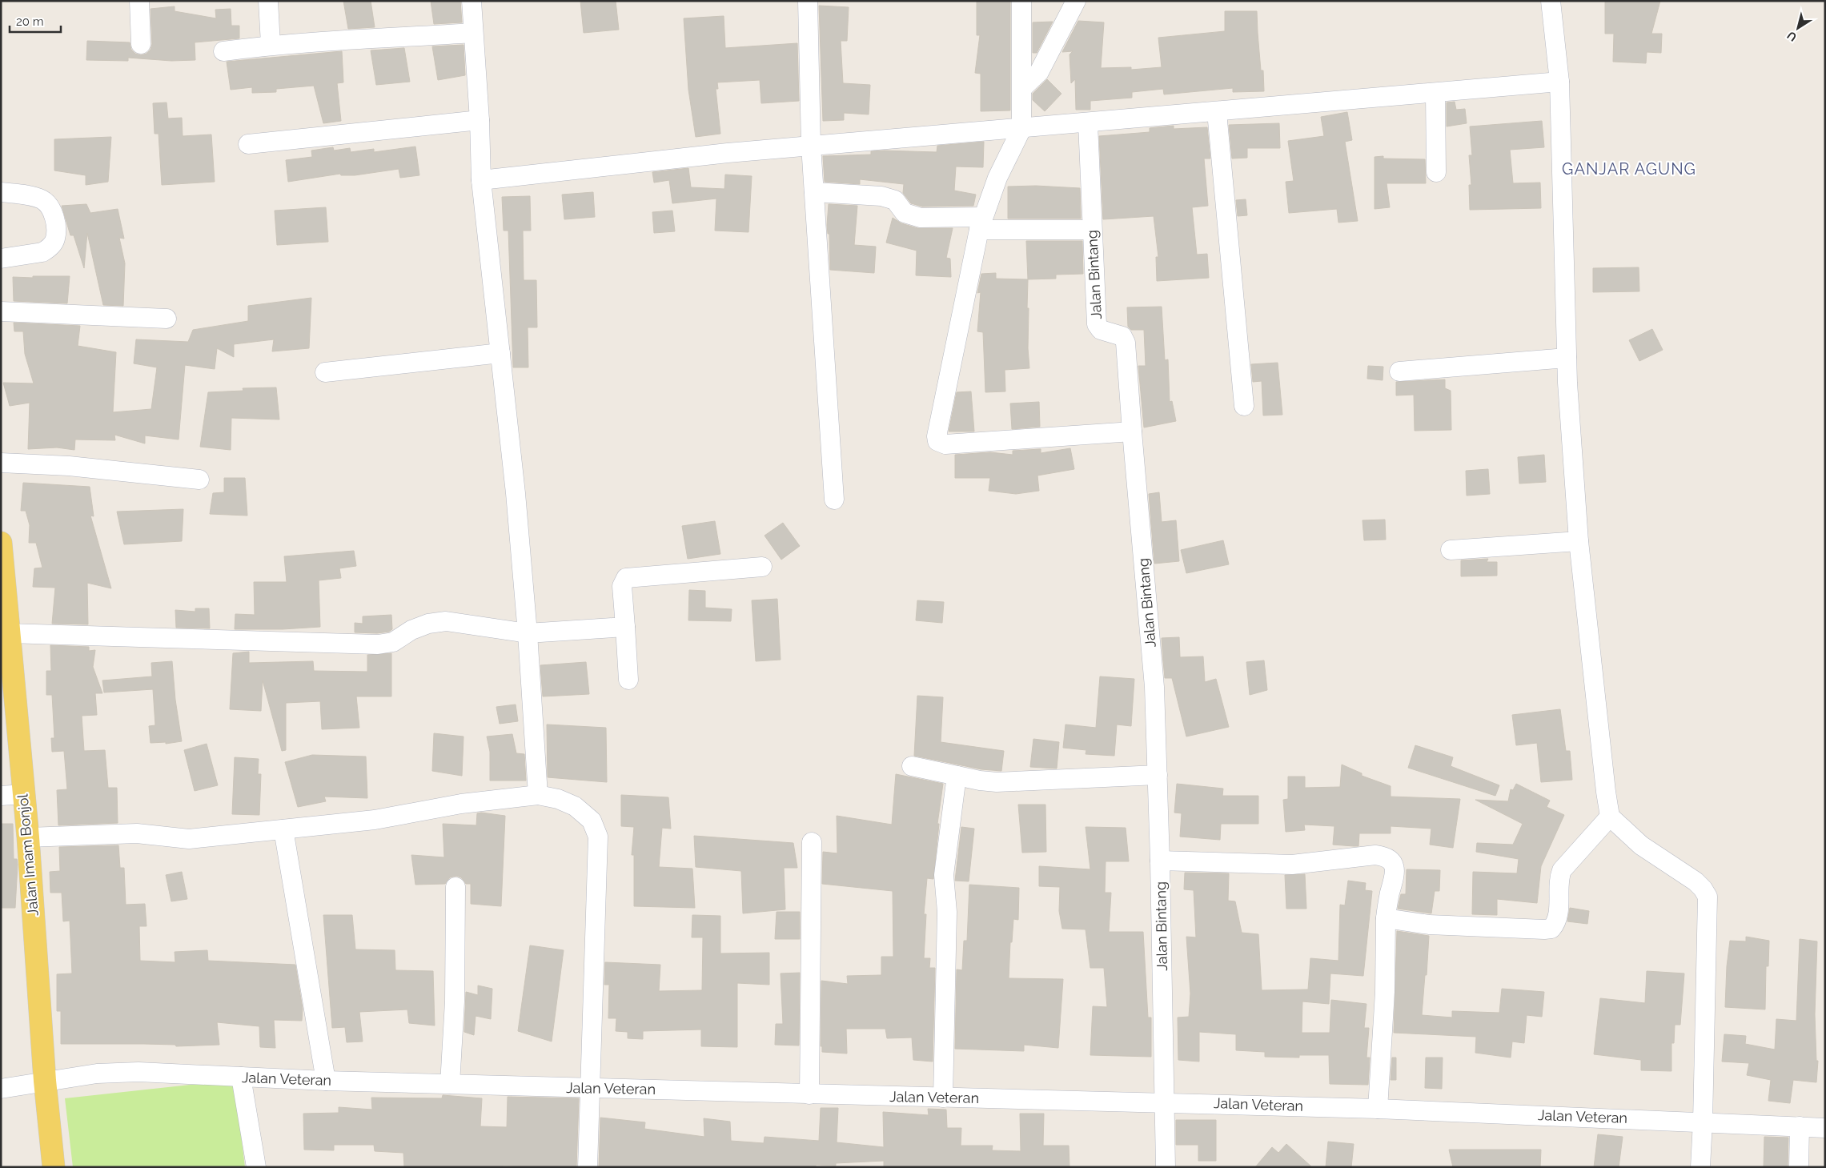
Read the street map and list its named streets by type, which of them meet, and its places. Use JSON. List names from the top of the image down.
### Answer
{
  "streets": {
    "main road": ["Jalan Imam Bonjol"],
    "street": ["Jalan Bintang", "Jalan Veteran"]
  },
  "crossings": [
    ["Jalan Bintang", "Jalan Veteran"],
    ["Jalan Imam Bonjol", "Jalan Veteran"]
  ],
  "districts": ["GANJAR AGUNG"],
  "scale_bar": "20 m",
  "north": "bottom left"
}
